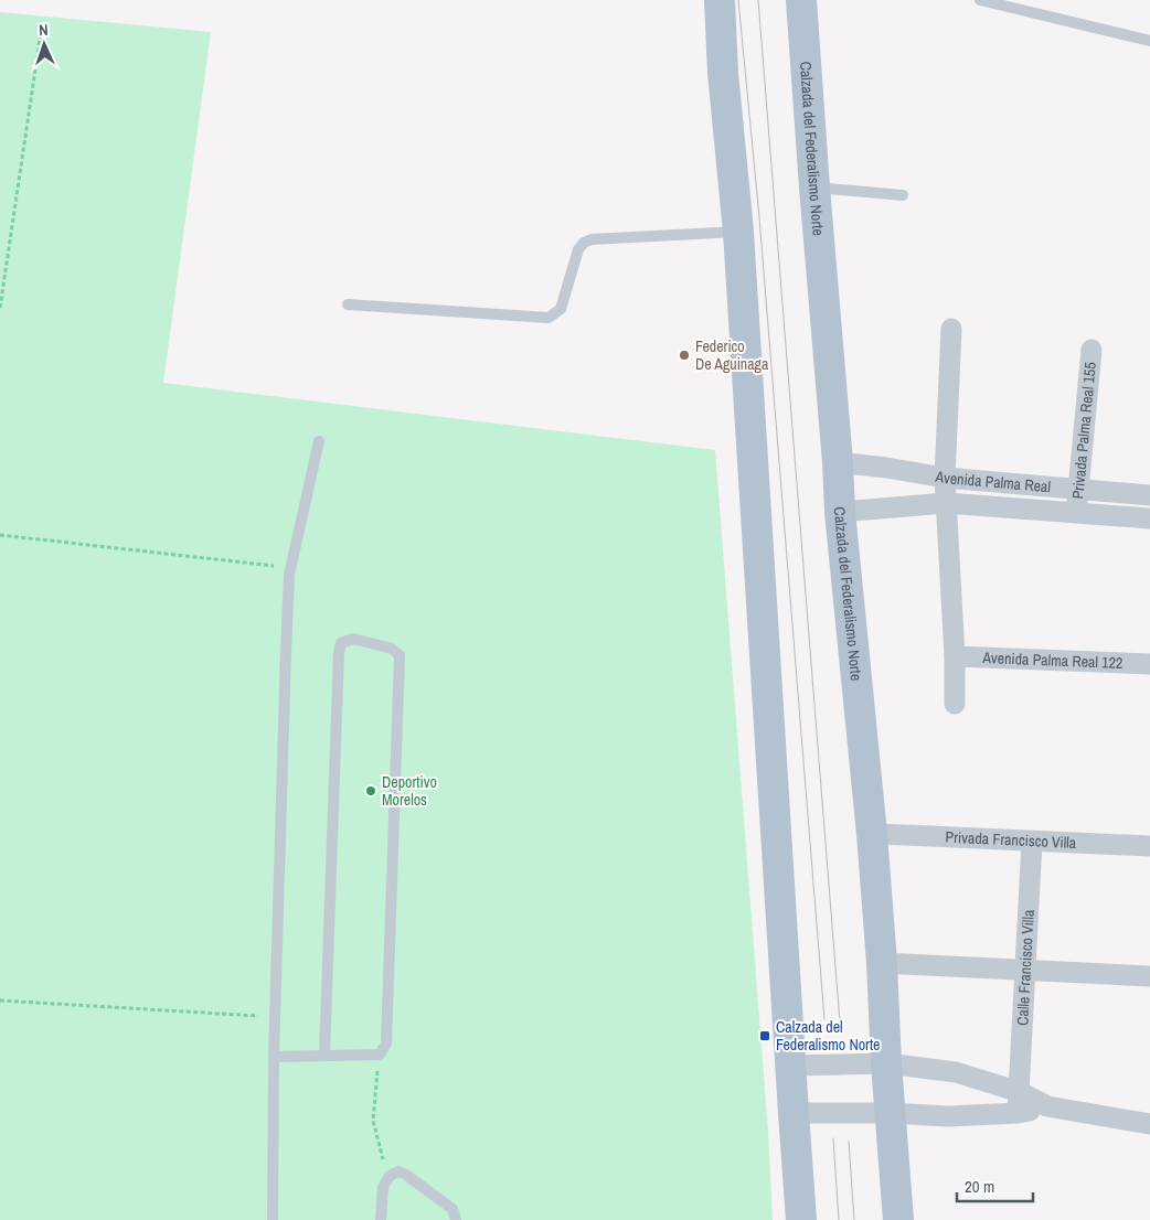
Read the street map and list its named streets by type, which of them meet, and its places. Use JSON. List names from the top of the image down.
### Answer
{
  "streets": {
    "main road": ["Calzada del Federalismo Norte"],
    "street": [
      "Privada Palma Real 155",
      "Avenida Palma Real",
      "Avenida Palma Real 122",
      "Privada Francisco Villa",
      "Calle Francisco Villa"
    ]
  },
  "crossings": [
    ["Calzada del Federalismo Norte", "Avenida Palma Real"],
    ["Calzada del Federalismo Norte", "Privada Francisco Villa"],
    ["Privada Palma Real 155", "Avenida Palma Real"],
    ["Privada Francisco Villa", "Calle Francisco Villa"]
  ],
  "places": {
    "other": ["Federico De Aguinaga", "Deportivo Morelos"],
    "transit": ["Calzada del Federalismo Norte"]
  },
  "scale_bar": "20 m",
  "north": "top"
}
